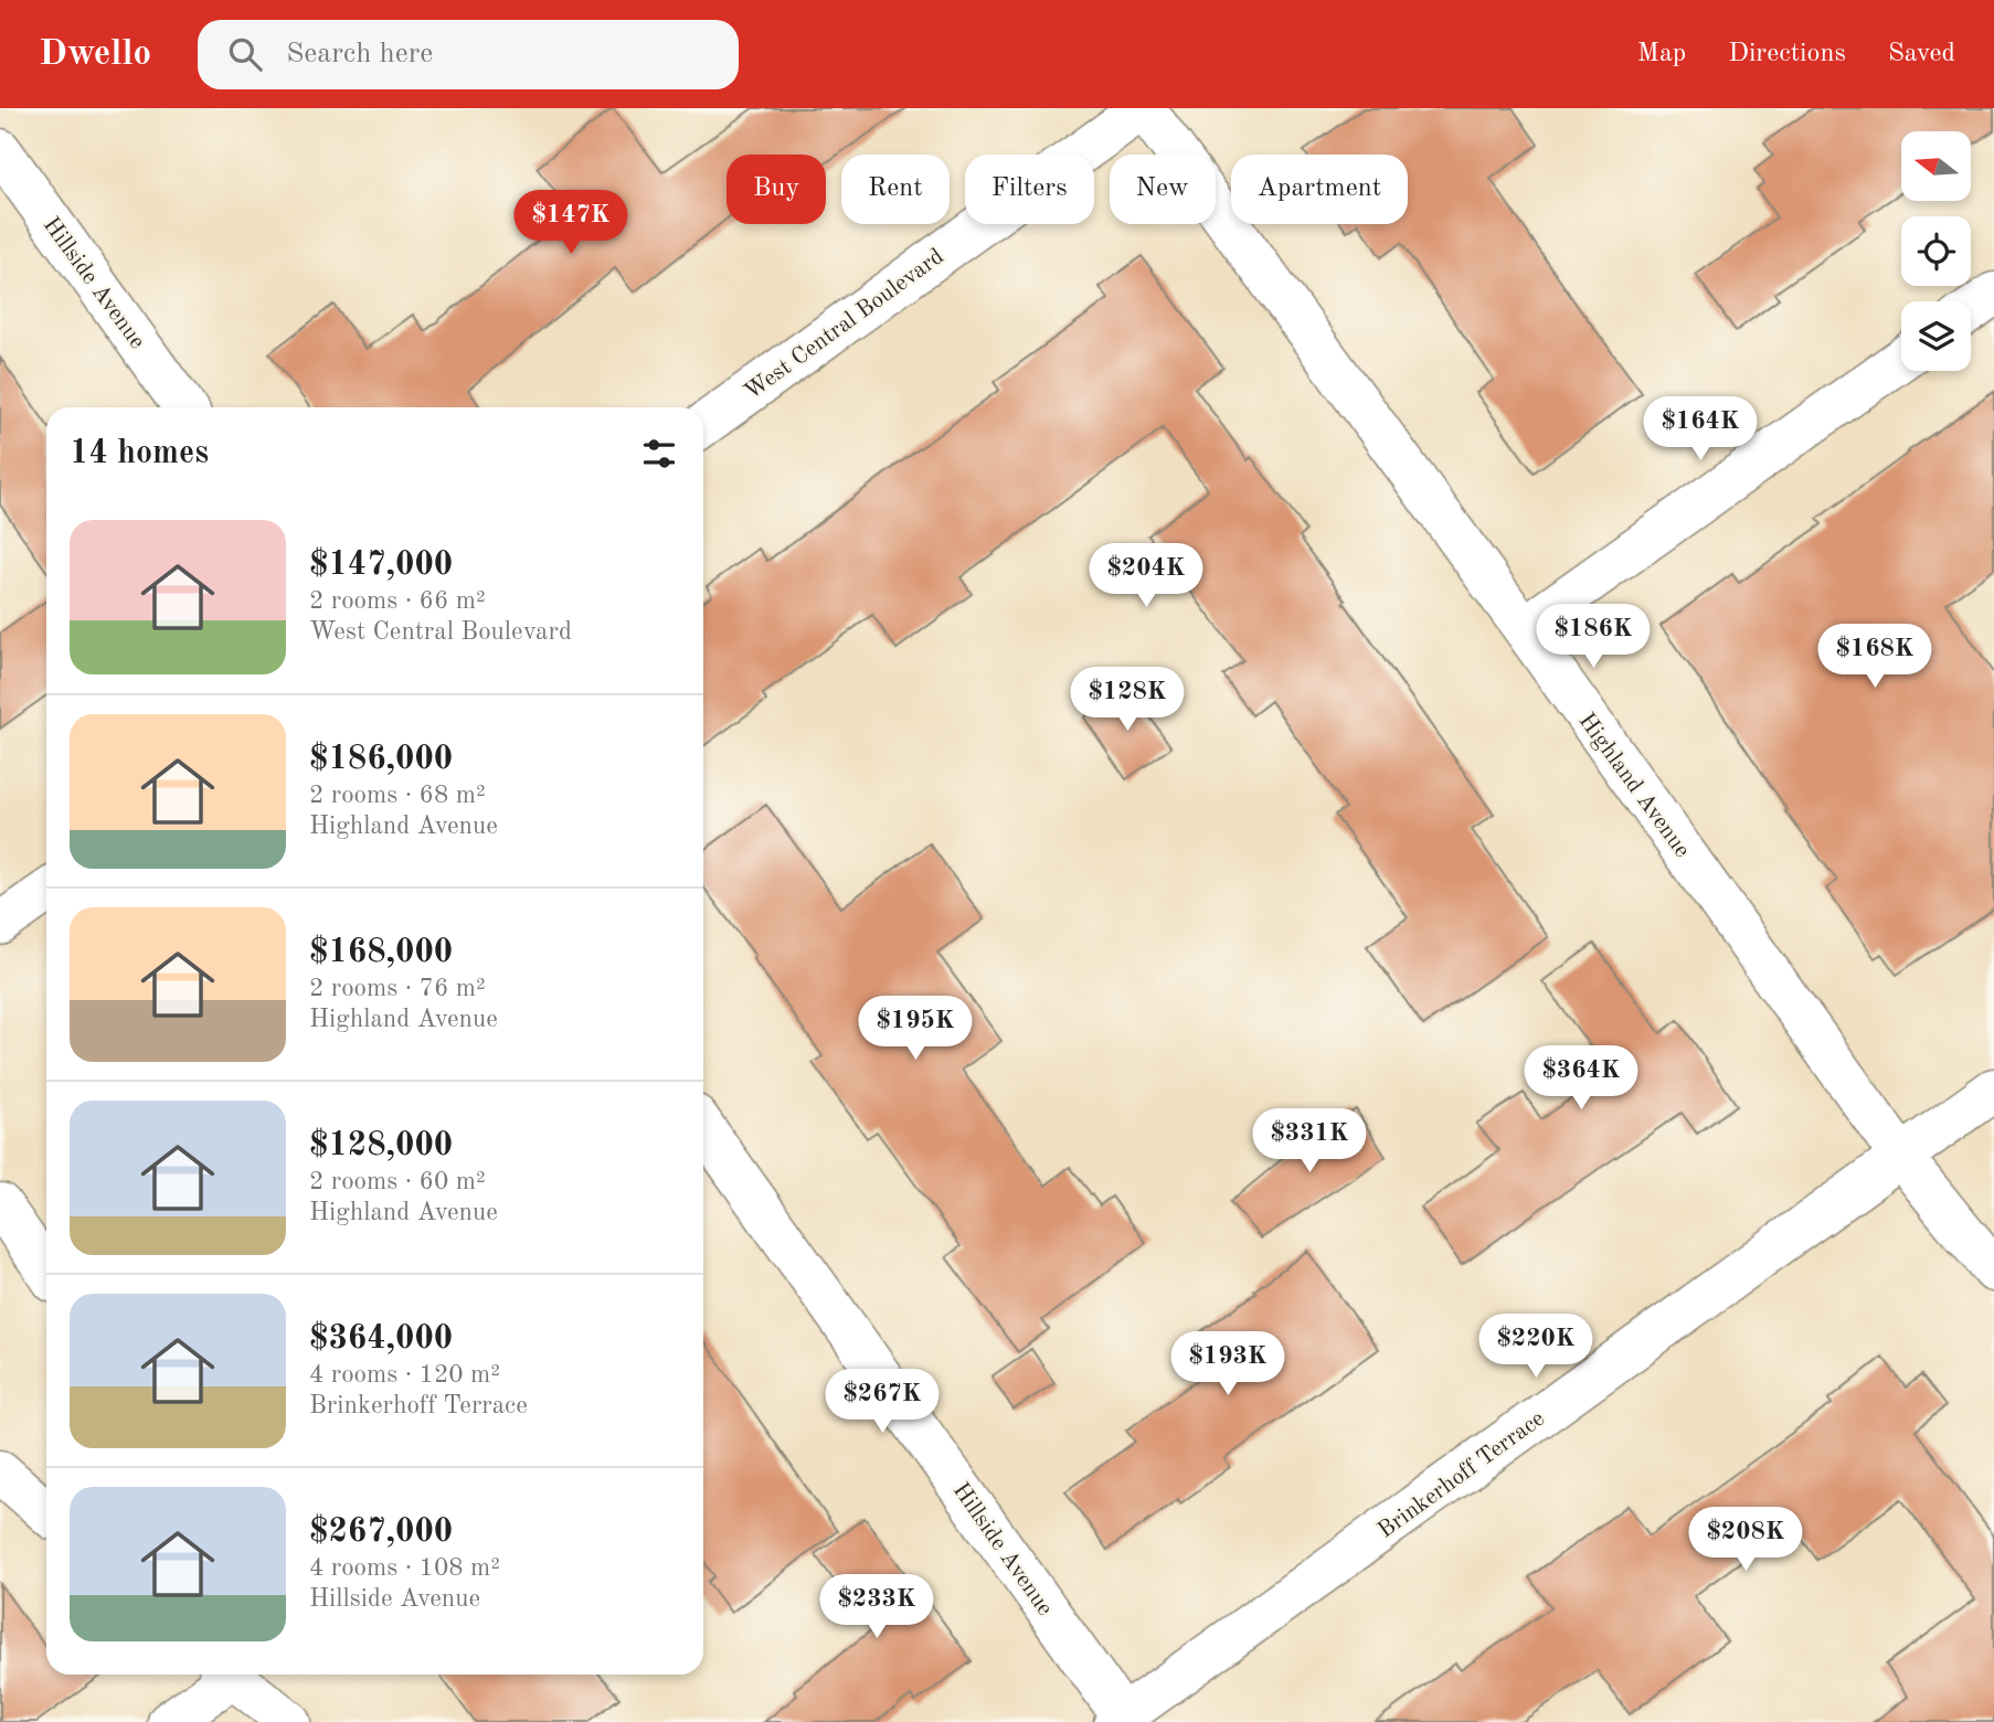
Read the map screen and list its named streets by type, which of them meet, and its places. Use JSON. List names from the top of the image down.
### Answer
{
  "streets": {
    "street": [
      "Hillside Avenue",
      "West Central Boulevard",
      "Highland Avenue",
      "Brinkerhoff Terrace"
    ]
  },
  "crossings": [
    ["Hillside Avenue", "Brinkerhoff Terrace"],
    ["West Central Boulevard", "Highland Avenue"],
    ["Highland Avenue", "Brinkerhoff Terrace"]
  ],
  "north": "left",
  "page": {
    "header": "Dwello",
    "search": "Search here",
    "nav": ["Map", "Directions", "Saved"],
    "chip": [
      "Buy",
      "Rent",
      "Filters",
      "New",
      "Apartment"
    ],
    "price": [
      "$147K",
      "$164K",
      "$204K",
      "$186K",
      "$168K",
      "$128K",
      "$195K",
      "$364K",
      "$331K",
      "$220K",
      "$193K",
      "$267K",
      "$208K",
      "$233K"
    ],
    "heading": "14 homes",
    "list": [
      {
        "name": "$147,000",
        "note": "2 rooms · 66 m² · West Central Boulevard"
      },
      {
        "name": "$186,000",
        "note": "2 rooms · 68 m² · Highland Avenue"
      },
      {
        "name": "$168,000",
        "note": "2 rooms · 76 m² · Highland Avenue"
      },
      {
        "name": "$128,000",
        "note": "2 rooms · 60 m² · Highland Avenue"
      },
      {
        "name": "$364,000",
        "note": "4 rooms · 120 m² · Brinkerhoff Terrace"
      },
      {
        "name": "$267,000",
        "note": "4 rooms · 108 m² · Hillside Avenue"
      }
    ]
  }
}
